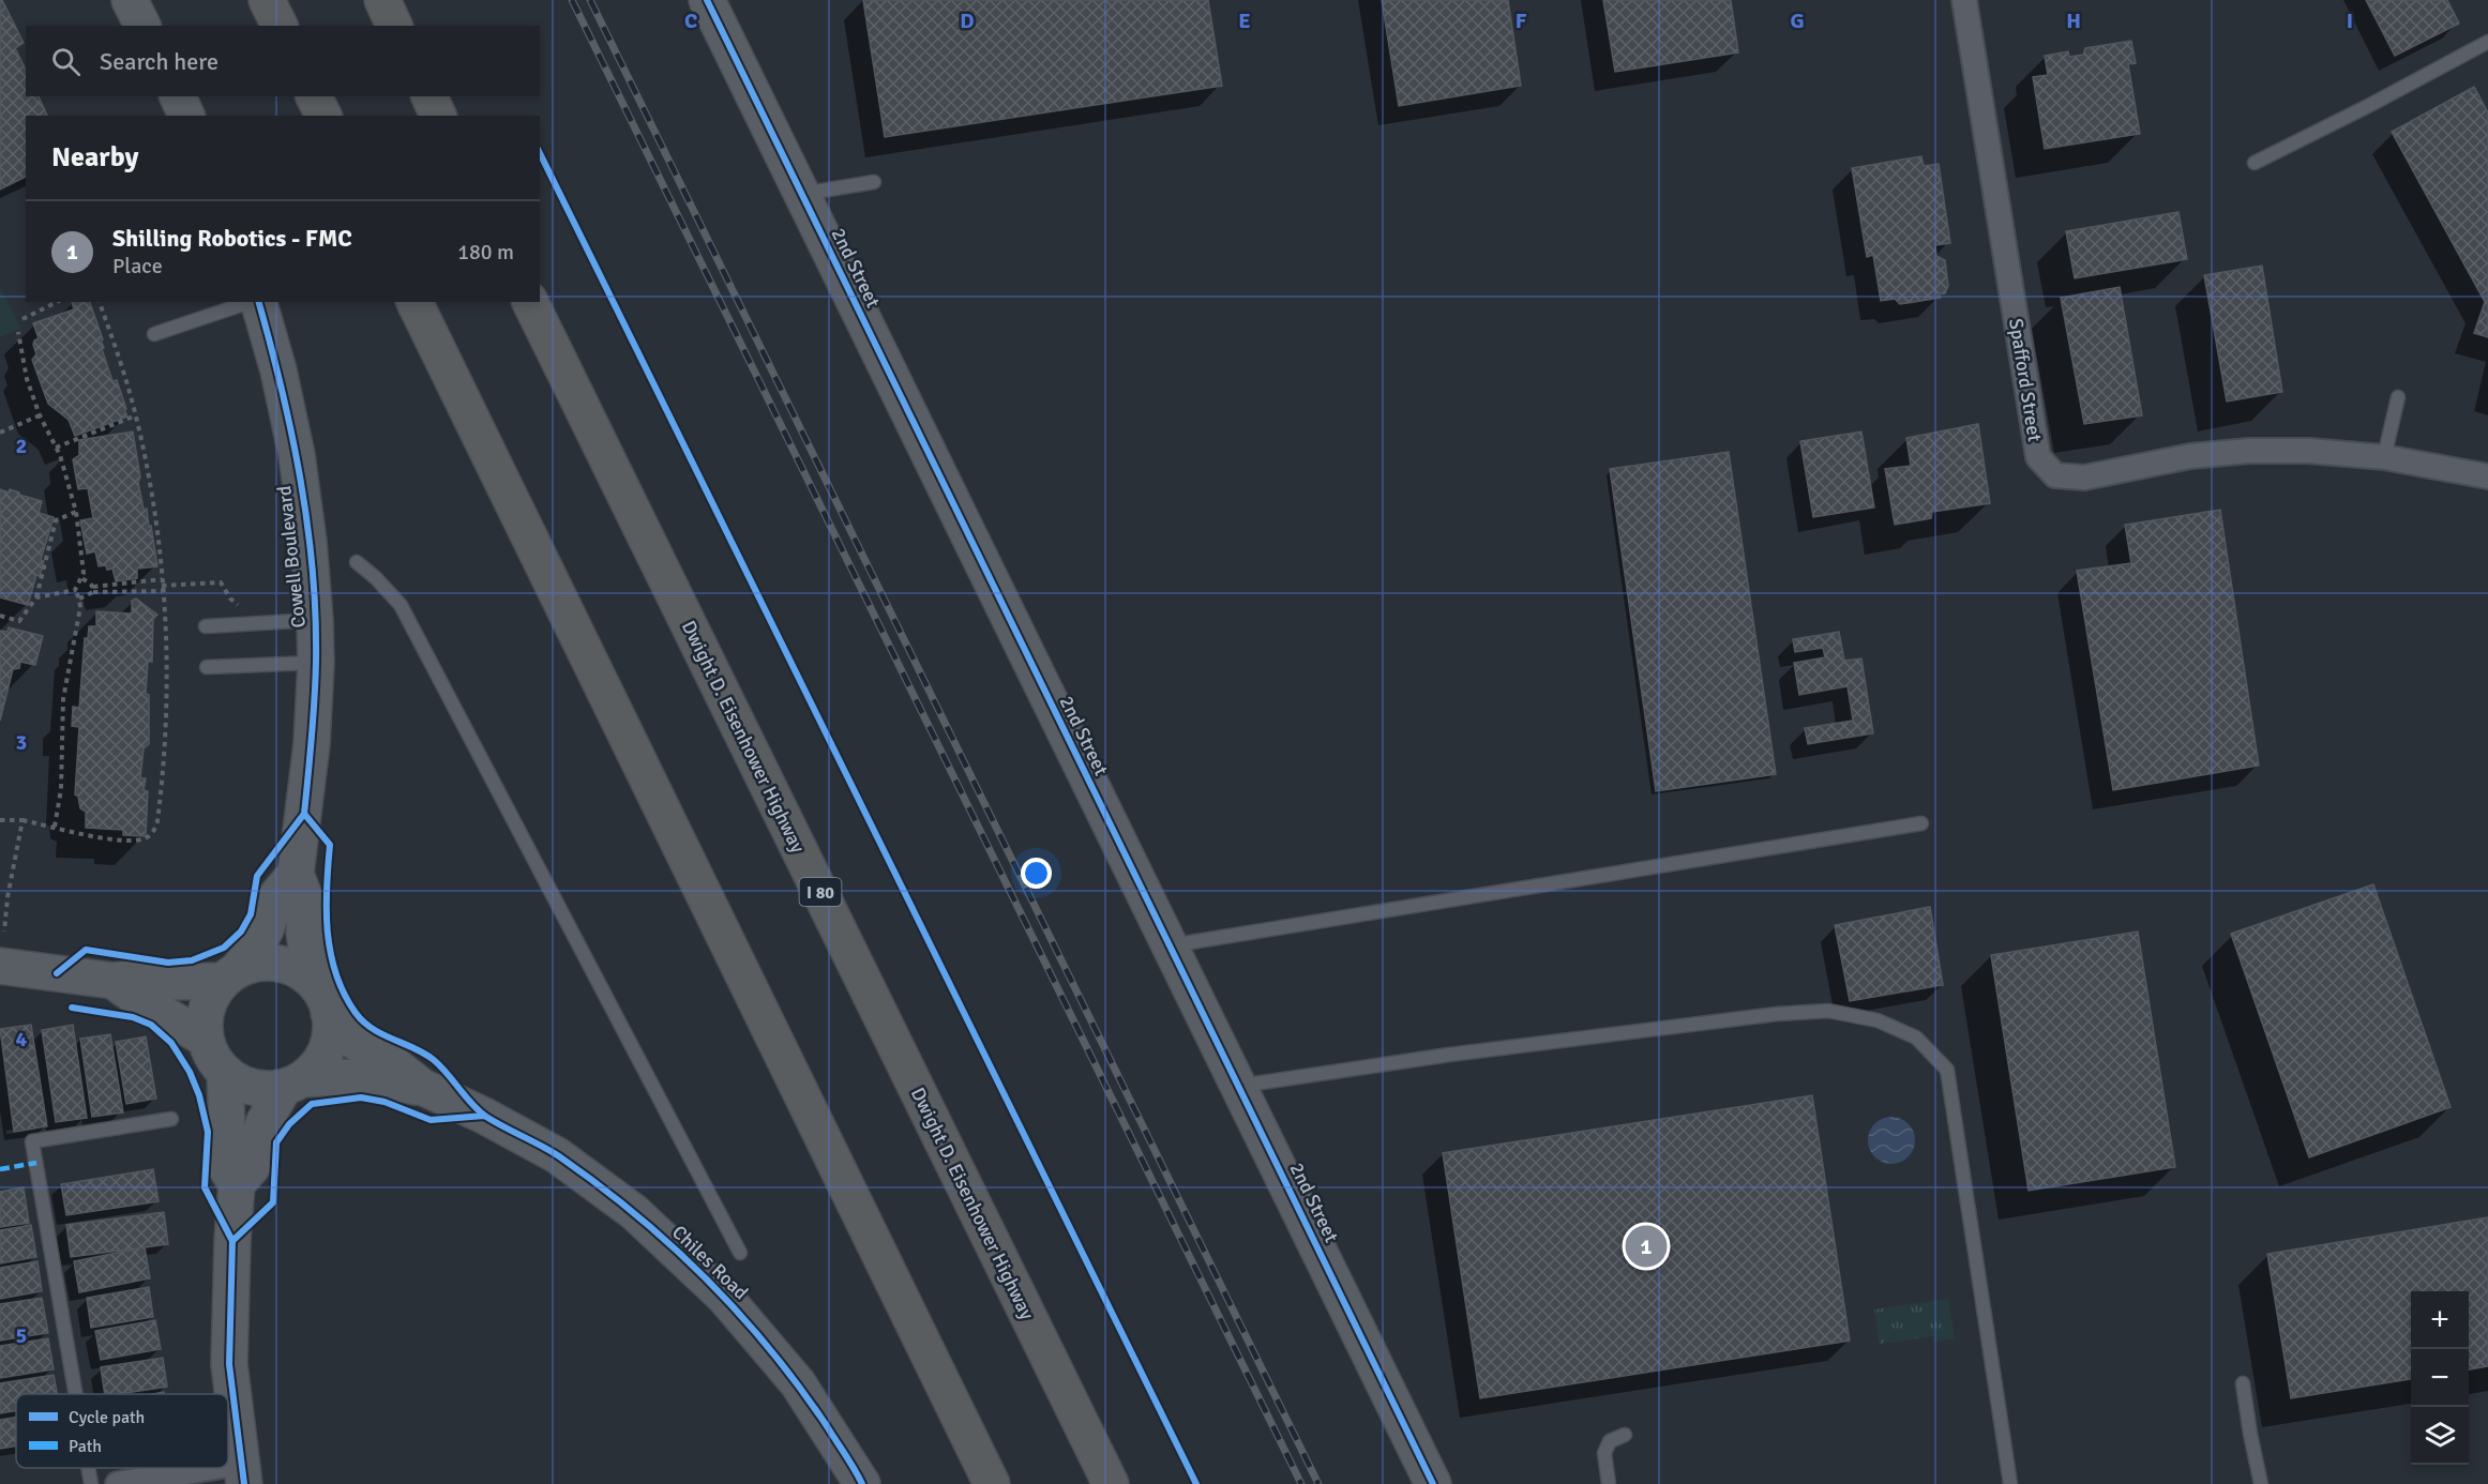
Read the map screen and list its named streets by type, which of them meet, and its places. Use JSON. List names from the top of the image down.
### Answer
{
  "streets": {
    "highway": ["Dwight D. Eisenhower Highway", "I 80"],
    "street": [
      "2nd Street",
      "Spafford Street",
      "Cowell Boulevard",
      "Chiles Road"
    ]
  },
  "legend": ["Cycle path", "Path"],
  "page": {
    "search": "Search here",
    "heading": "Nearby",
    "list": [
      {
        "mark": "1",
        "name": "Shilling Robotics - FMC",
        "note": "Place",
        "value": "180 m"
      }
    ],
    "pins": "1",
    "map_buttons": ["+", "−"]
  },
  "grid": {
    "columns": [
      "C",
      "D",
      "E",
      "F",
      "G",
      "H",
      "I"
    ],
    "rows": [
      "2",
      "3",
      "4",
      "5"
    ]
  }
}
